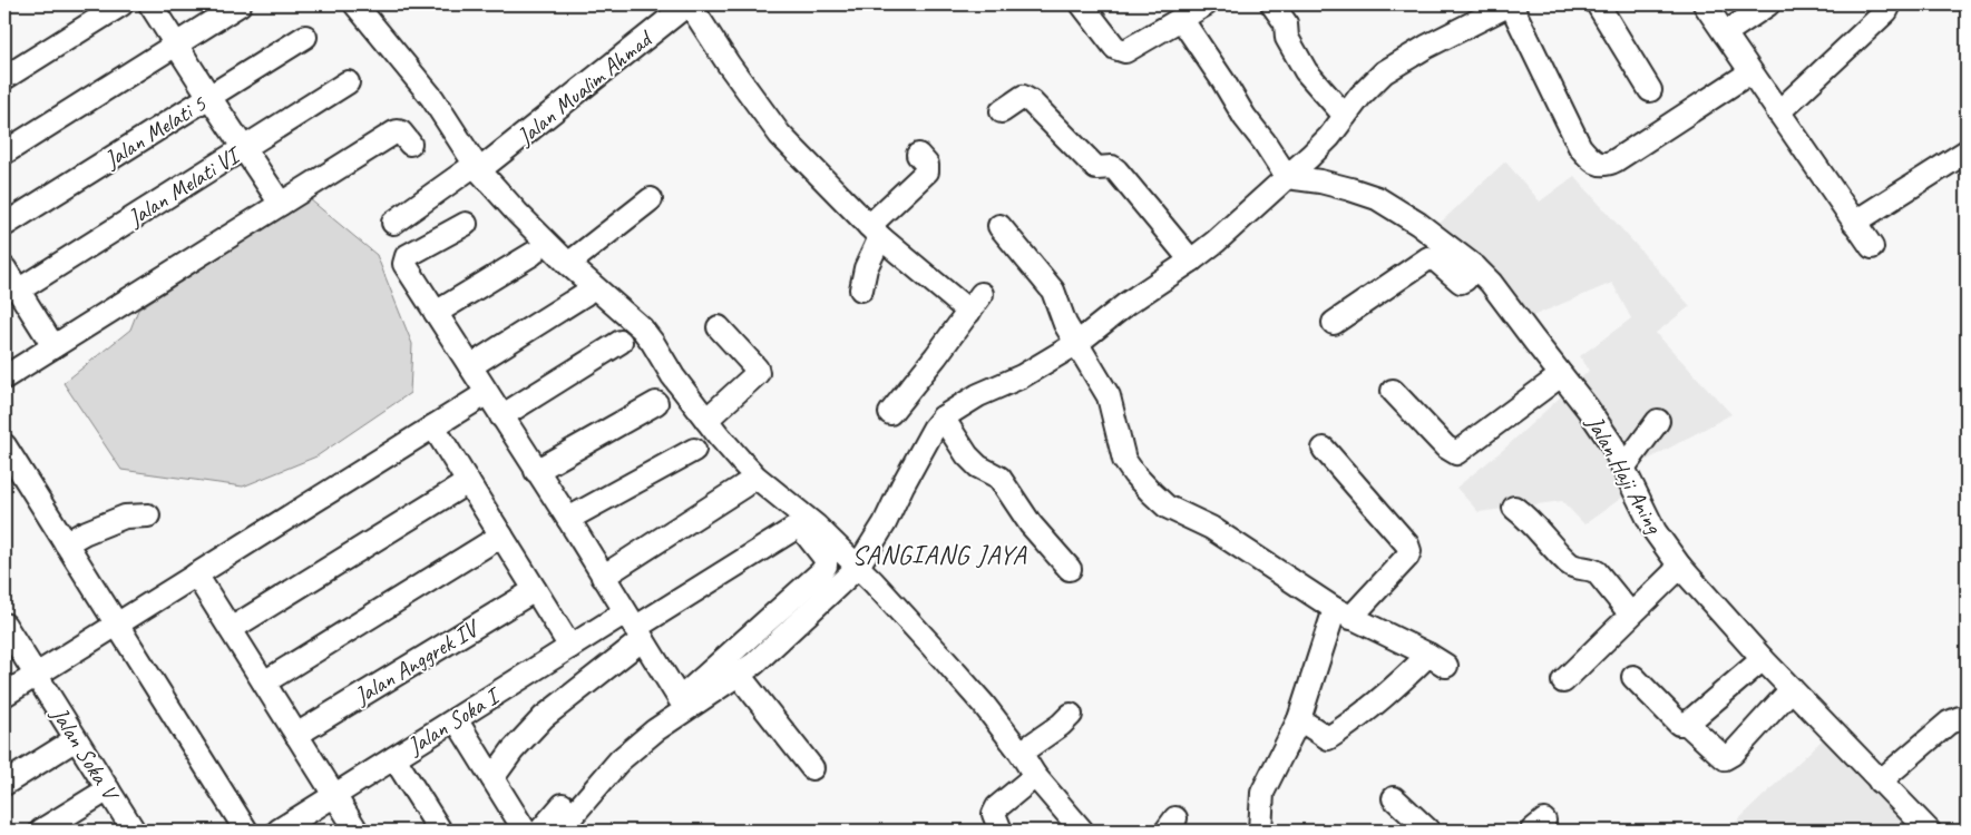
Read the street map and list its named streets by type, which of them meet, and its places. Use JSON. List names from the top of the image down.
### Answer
{
  "streets": {
    "street": [
      "Jalan Mualim Ahmad",
      "Jalan Melati 5",
      "Jalan Melati VI",
      "Jalan Haji Aning",
      "Jalan Anggrek IV",
      "Jalan Soka I",
      "Jalan Soka V"
    ]
  },
  "districts": ["SANGIANG JAYA"]
}
